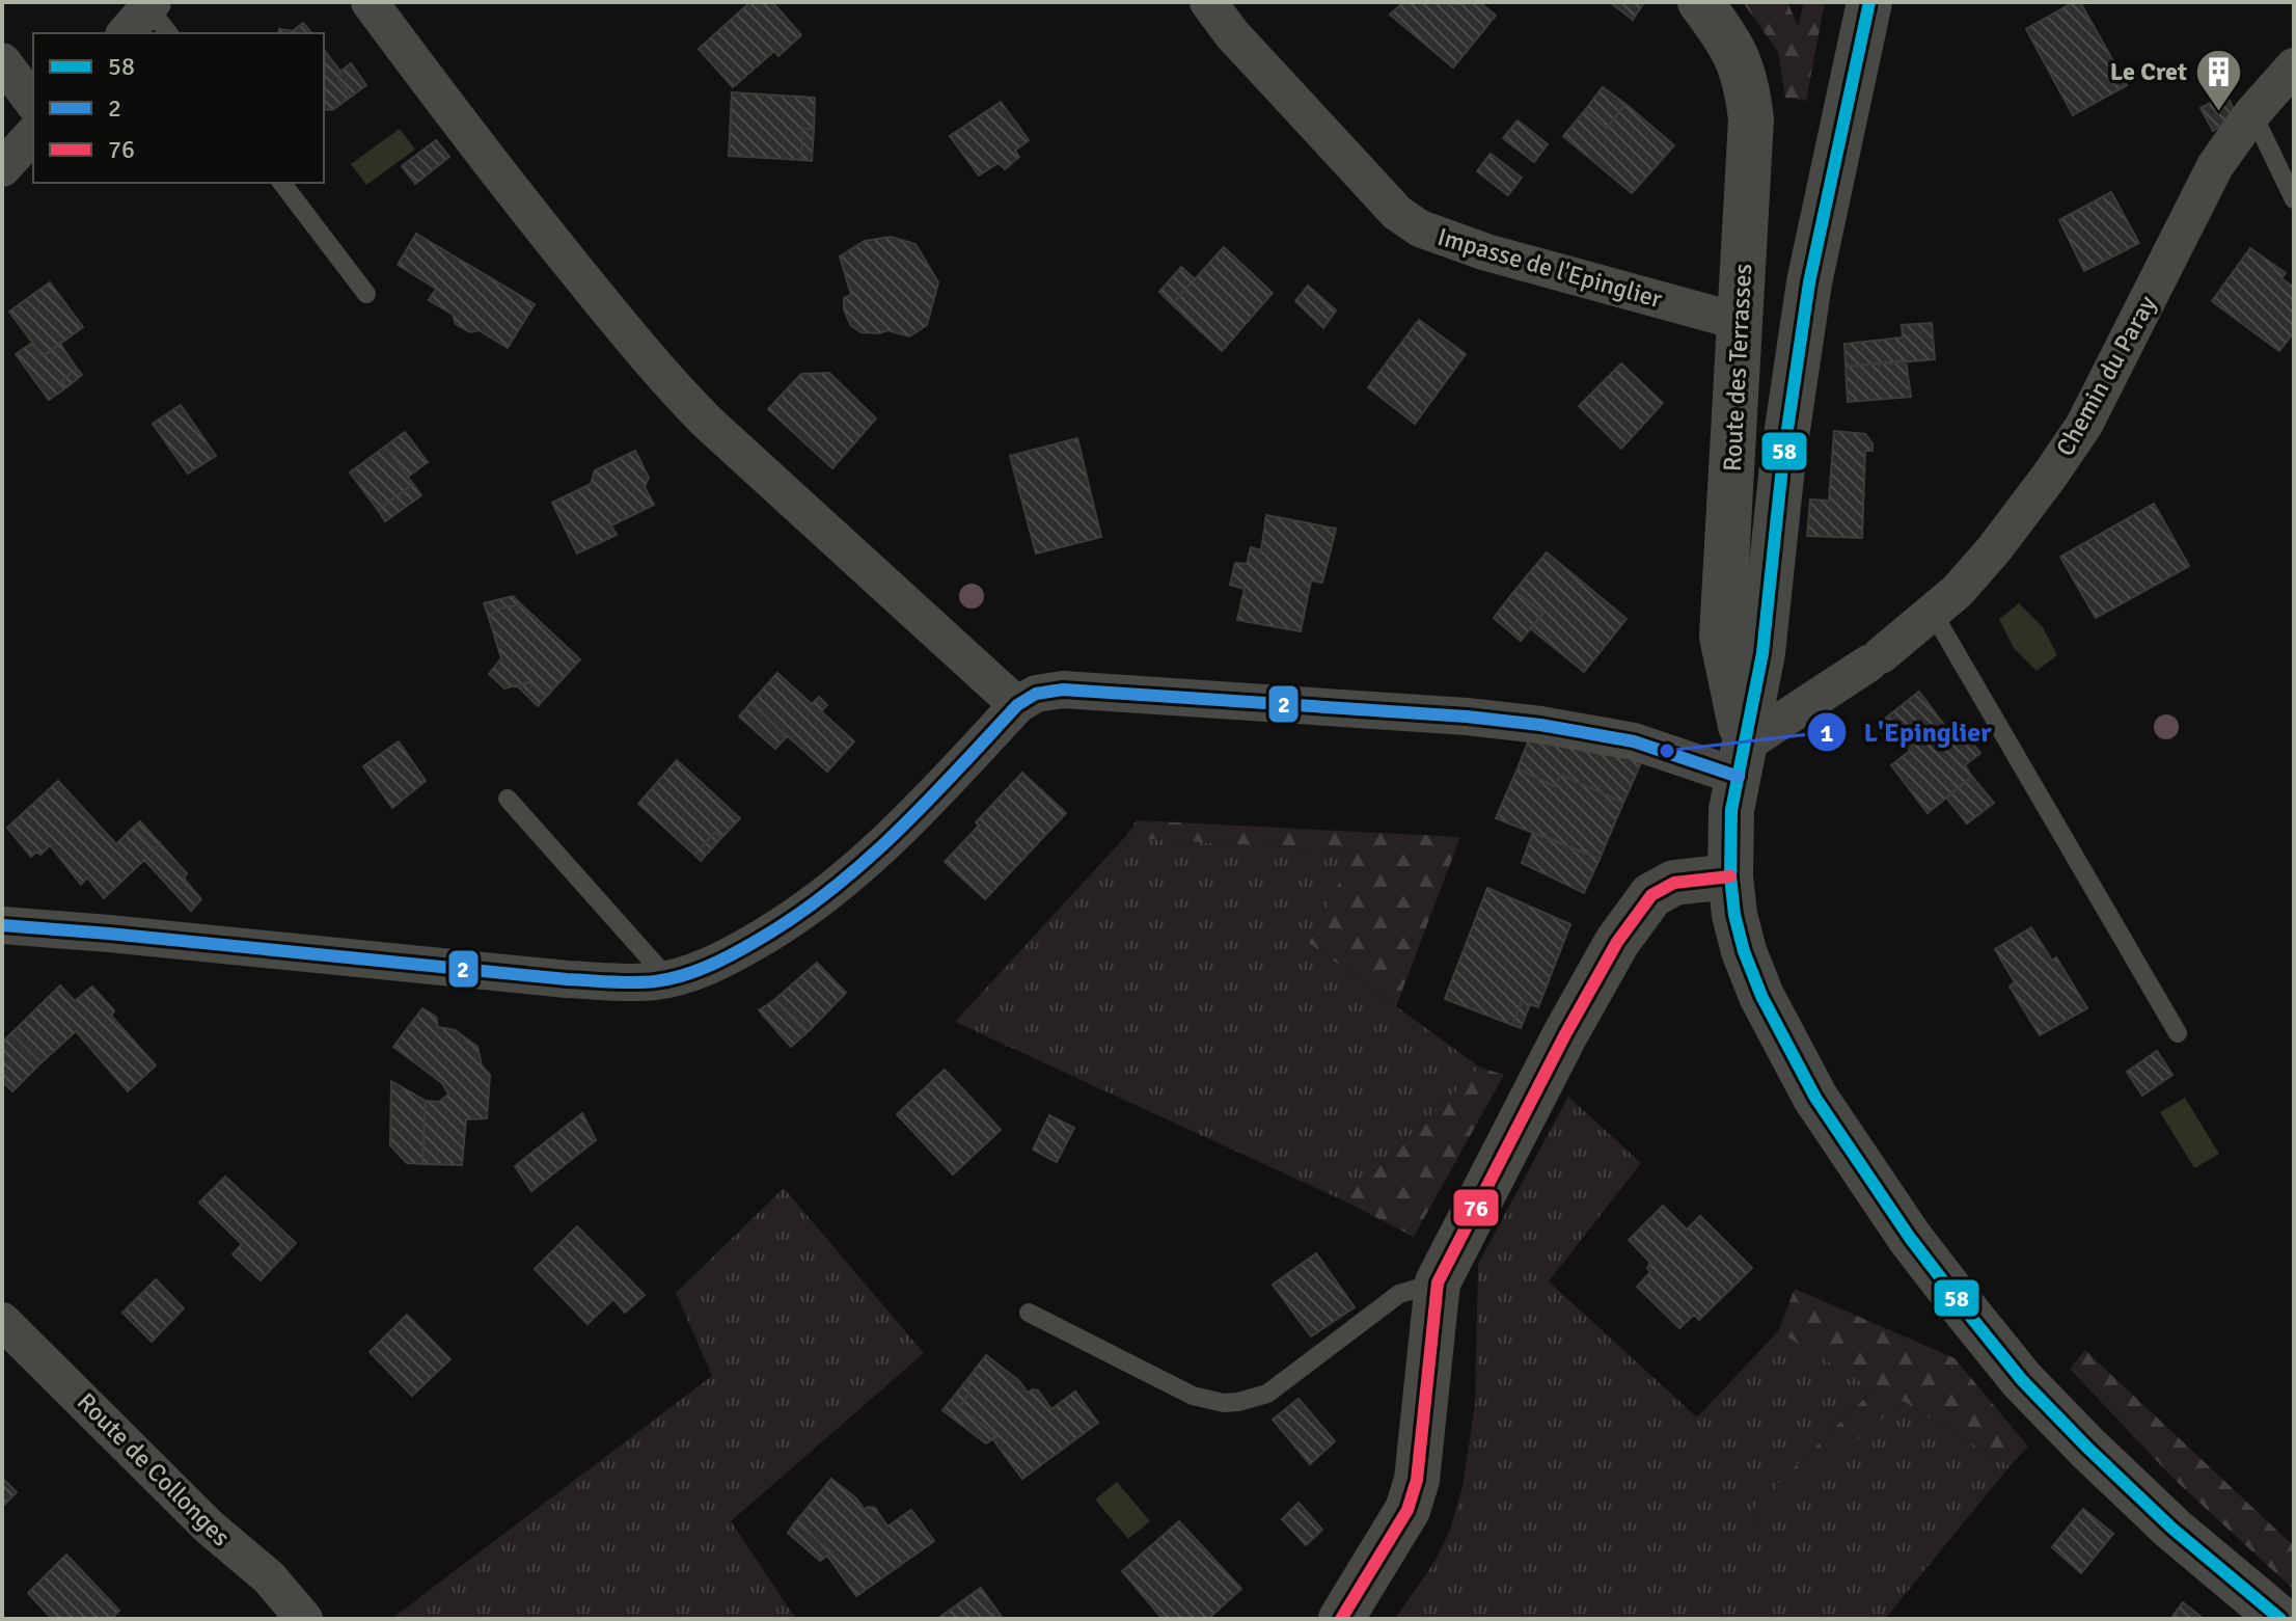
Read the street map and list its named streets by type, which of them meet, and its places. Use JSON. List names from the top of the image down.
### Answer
{
  "streets": {
    "street": [
      "Impasse de l'Epinglier",
      "Route des Terrasses",
      "Chemin du Paray",
      "Route de Collonges"
    ]
  },
  "crossings": [
    ["Impasse de l'Epinglier", "Route des Terrasses"],
    ["Route des Terrasses", "Chemin du Paray"]
  ],
  "places": {
    "building": ["Le Cret"],
    "other": ["L'Epinglier"]
  },
  "lines": ["transit line 58", "transit line 2", "transit line 76"],
  "legend": ["58", "2", "76"]
}
